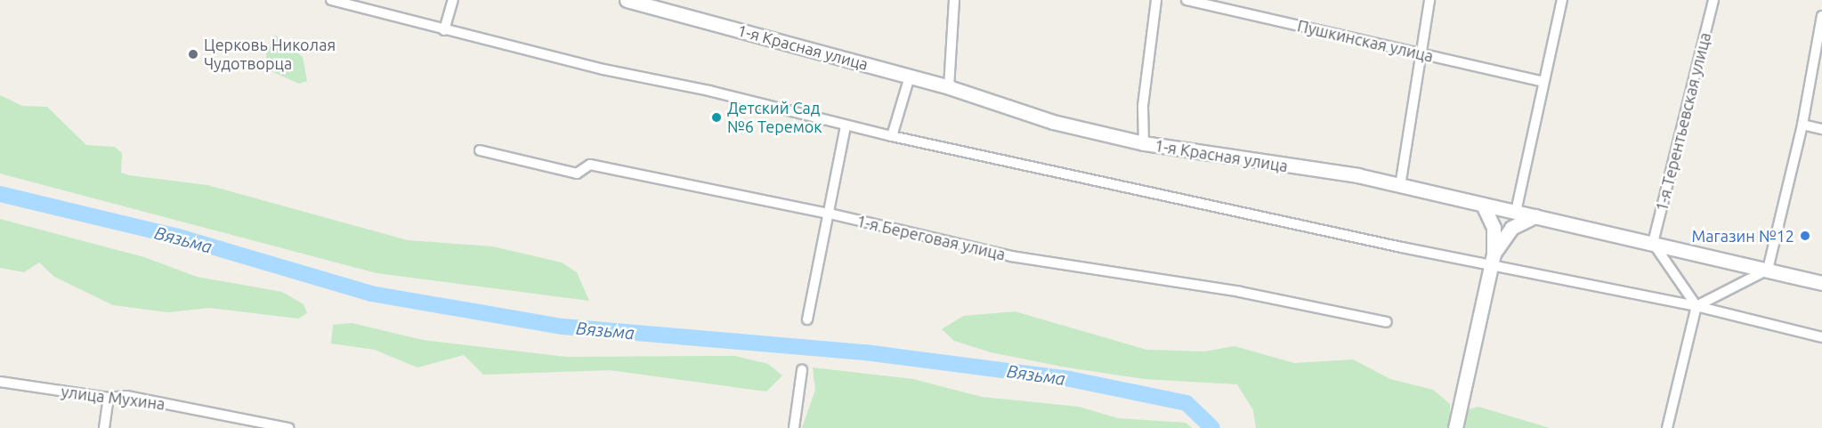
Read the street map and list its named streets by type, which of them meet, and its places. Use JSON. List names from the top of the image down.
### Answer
{
  "streets": {
    "main road": ["1-я Красная улица"],
    "street": [
      "Пушкинская улица",
      "1-я Терентьевская улица",
      "1-я Береговая улица",
      "улица Мухина"
    ]
  },
  "crossings": [
    ["1-я Красная улица", "1-я Терентьевская улица"]
  ],
  "water": ["Вязьма"],
  "places": ["Церковь Николая Чудотворца", "Детский Сад №6 Теремок", "Магазин №12"]
}
